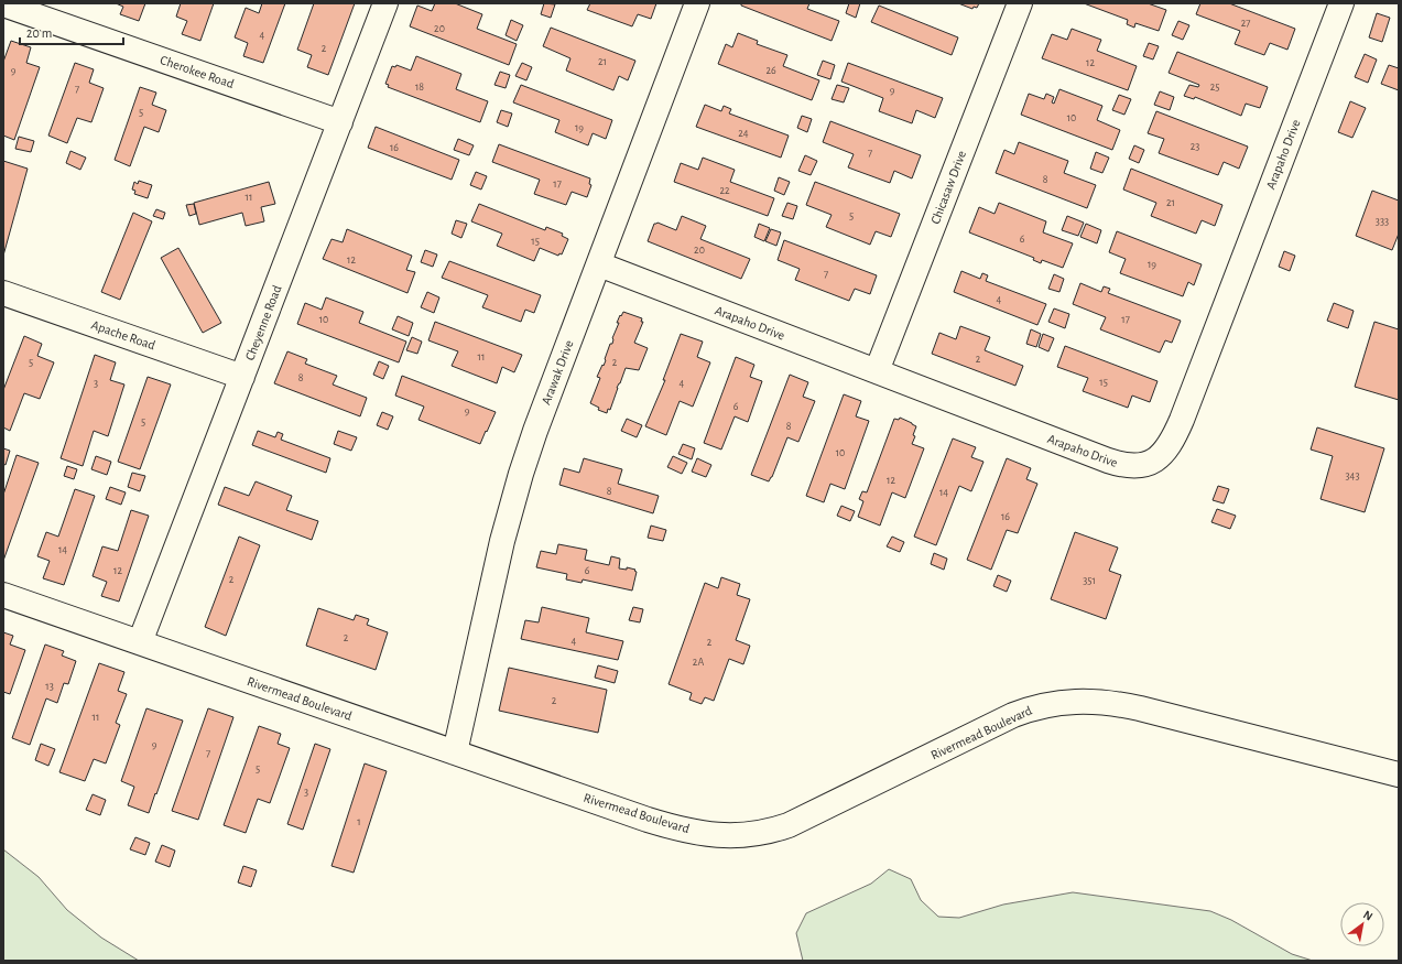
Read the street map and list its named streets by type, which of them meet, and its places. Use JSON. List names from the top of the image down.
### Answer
{
  "streets": {
    "street": [
      "Cherokee Road",
      "Arapaho Drive",
      "Chicasaw Drive",
      "Cheyenne Road",
      "Apache Road",
      "Arawak Drive",
      "Rivermead Boulevard"
    ]
  },
  "crossings": [
    ["Cherokee Road", "Cheyenne Road"],
    ["Arapaho Drive", "Chicasaw Drive"],
    ["Arapaho Drive", "Arawak Drive"],
    ["Cheyenne Road", "Apache Road"],
    ["Cheyenne Road", "Rivermead Boulevard"],
    ["Arawak Drive", "Rivermead Boulevard"]
  ],
  "house_numbers": [
    "27",
    "20",
    "4",
    "2",
    "21",
    "12",
    "9",
    "26",
    "18",
    "25",
    "7",
    "9",
    "5",
    "10",
    "19",
    "24",
    "23",
    "16",
    "7",
    "8",
    "17",
    "22",
    "11",
    "21",
    "5",
    "333",
    "6",
    "15",
    "20",
    "12",
    "19",
    "7",
    "4",
    "10",
    "17",
    "11",
    "2",
    "5",
    "2",
    "8",
    "15",
    "3",
    "4",
    "6",
    "9",
    "5",
    "8",
    "10",
    "343",
    "12",
    "8",
    "14",
    "16",
    "14",
    "12",
    "6",
    "2",
    "351",
    "2",
    "4",
    "2",
    "2A",
    "13",
    "2",
    "11",
    "9",
    "7",
    "5",
    "3",
    "1"
  ],
  "scale_bar": "20 m",
  "north": "top right"
}
